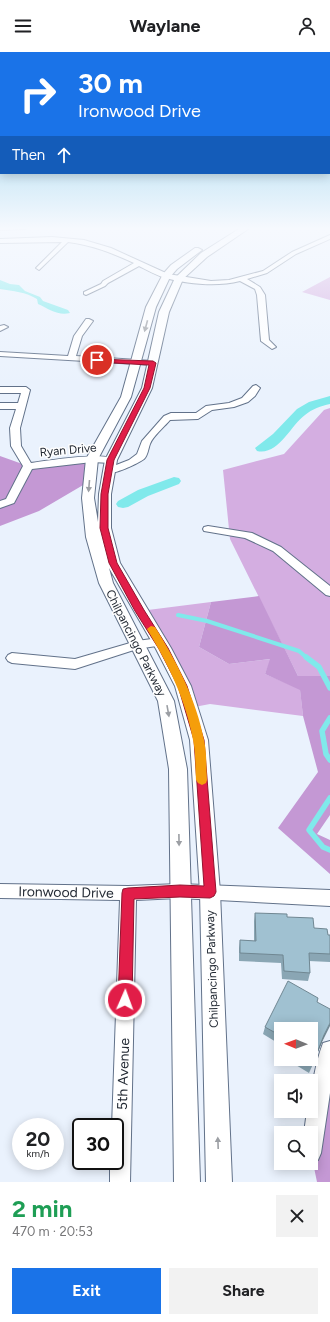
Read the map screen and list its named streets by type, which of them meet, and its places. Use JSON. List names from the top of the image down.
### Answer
{
  "streets": {
    "street": [
      "Ryan Drive",
      "Chilpancingo Parkway",
      "Ironwood Drive",
      "5th Avenue"
    ]
  },
  "crossings": [
    ["Ryan Drive", "Chilpancingo Parkway"],
    ["Chilpancingo Parkway", "Ironwood Drive"],
    ["Ironwood Drive", "5th Avenue"]
  ],
  "north": "left",
  "page": {
    "header": "Waylane",
    "turn": ["30 m", "Ironwood Drive"],
    "then": "Then",
    "speed": "20 km/h",
    "limit": "30",
    "heading": ["2 min", "470 m · 20:53"],
    "buttons": ["Exit", "Share"]
  }
}
